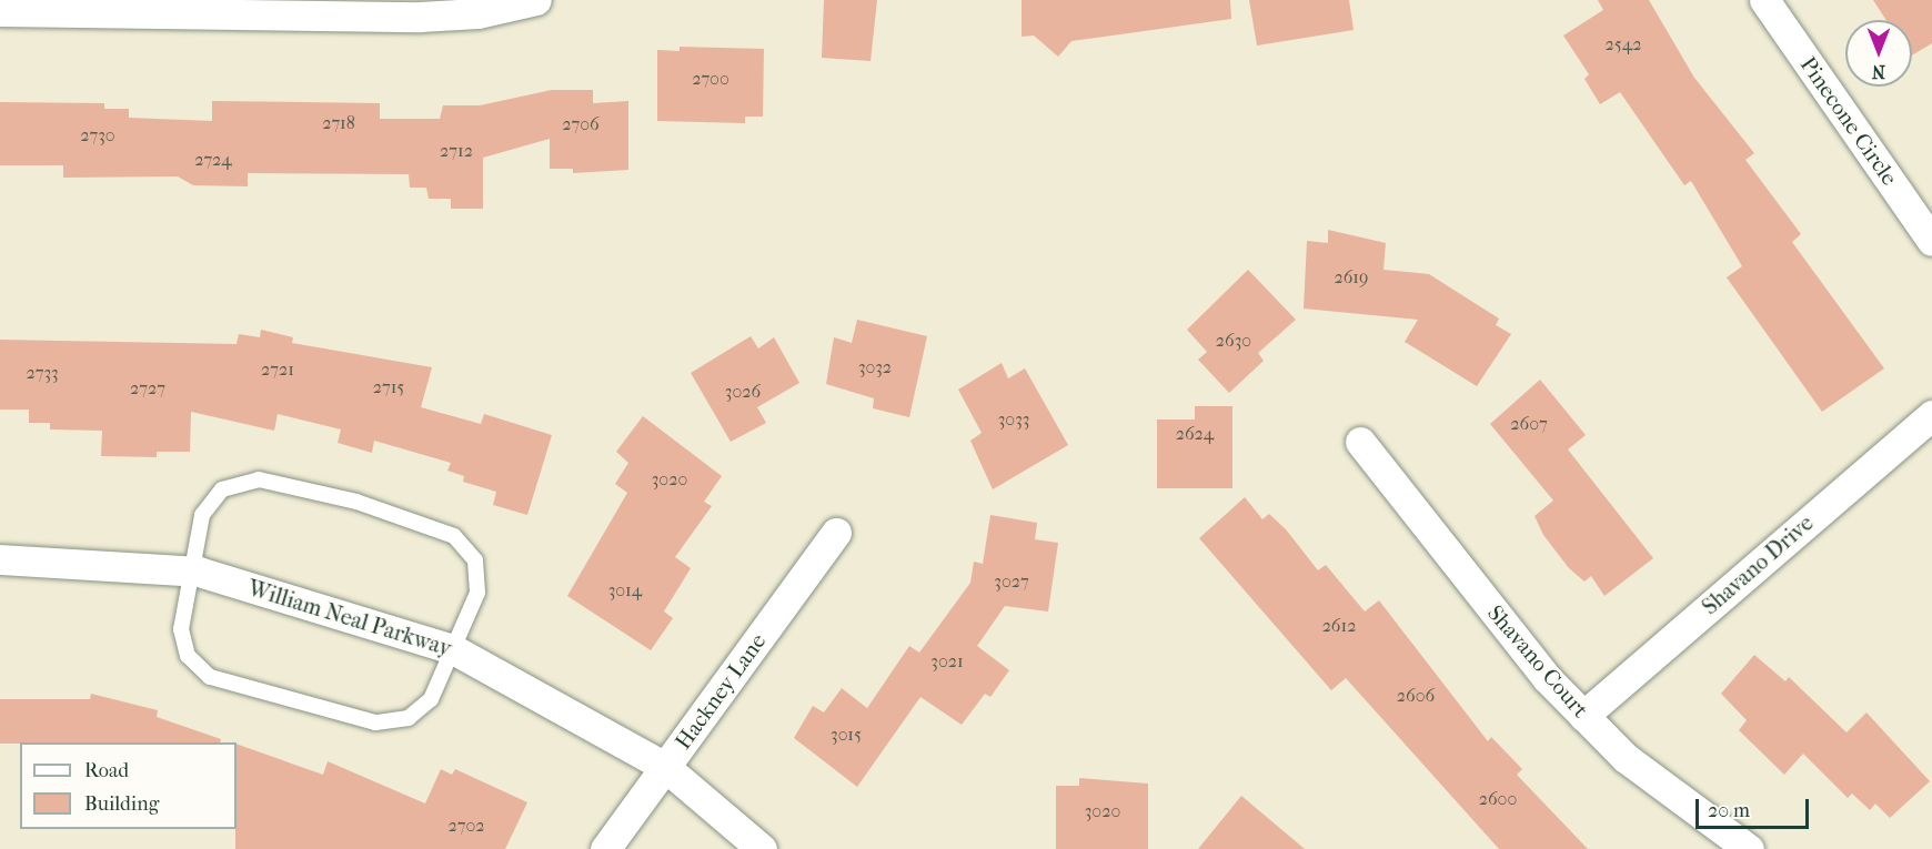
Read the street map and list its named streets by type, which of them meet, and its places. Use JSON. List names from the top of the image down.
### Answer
{
  "streets": {
    "street": [
      "Pinecone Circle",
      "Shavano Drive",
      "William Neal Parkway",
      "Shavano Court",
      "Hackney Lane"
    ]
  },
  "crossings": [
    ["Shavano Drive", "Shavano Court"],
    ["William Neal Parkway", "Hackney Lane"]
  ],
  "house_numbers": [
    "2542",
    "2700",
    "2718",
    "2706",
    "2730",
    "2712",
    "2724",
    "2619",
    "2630",
    "3032",
    "2721",
    "2733",
    "2715",
    "2727",
    "3026",
    "3033",
    "2607",
    "2624",
    "3020",
    "3027",
    "3014",
    "2612",
    "3021",
    "2606",
    "3015",
    "2600",
    "3020",
    "2702"
  ],
  "legend": ["Road", "Building"],
  "scale_bar": "20 m",
  "north": "bottom"
}
